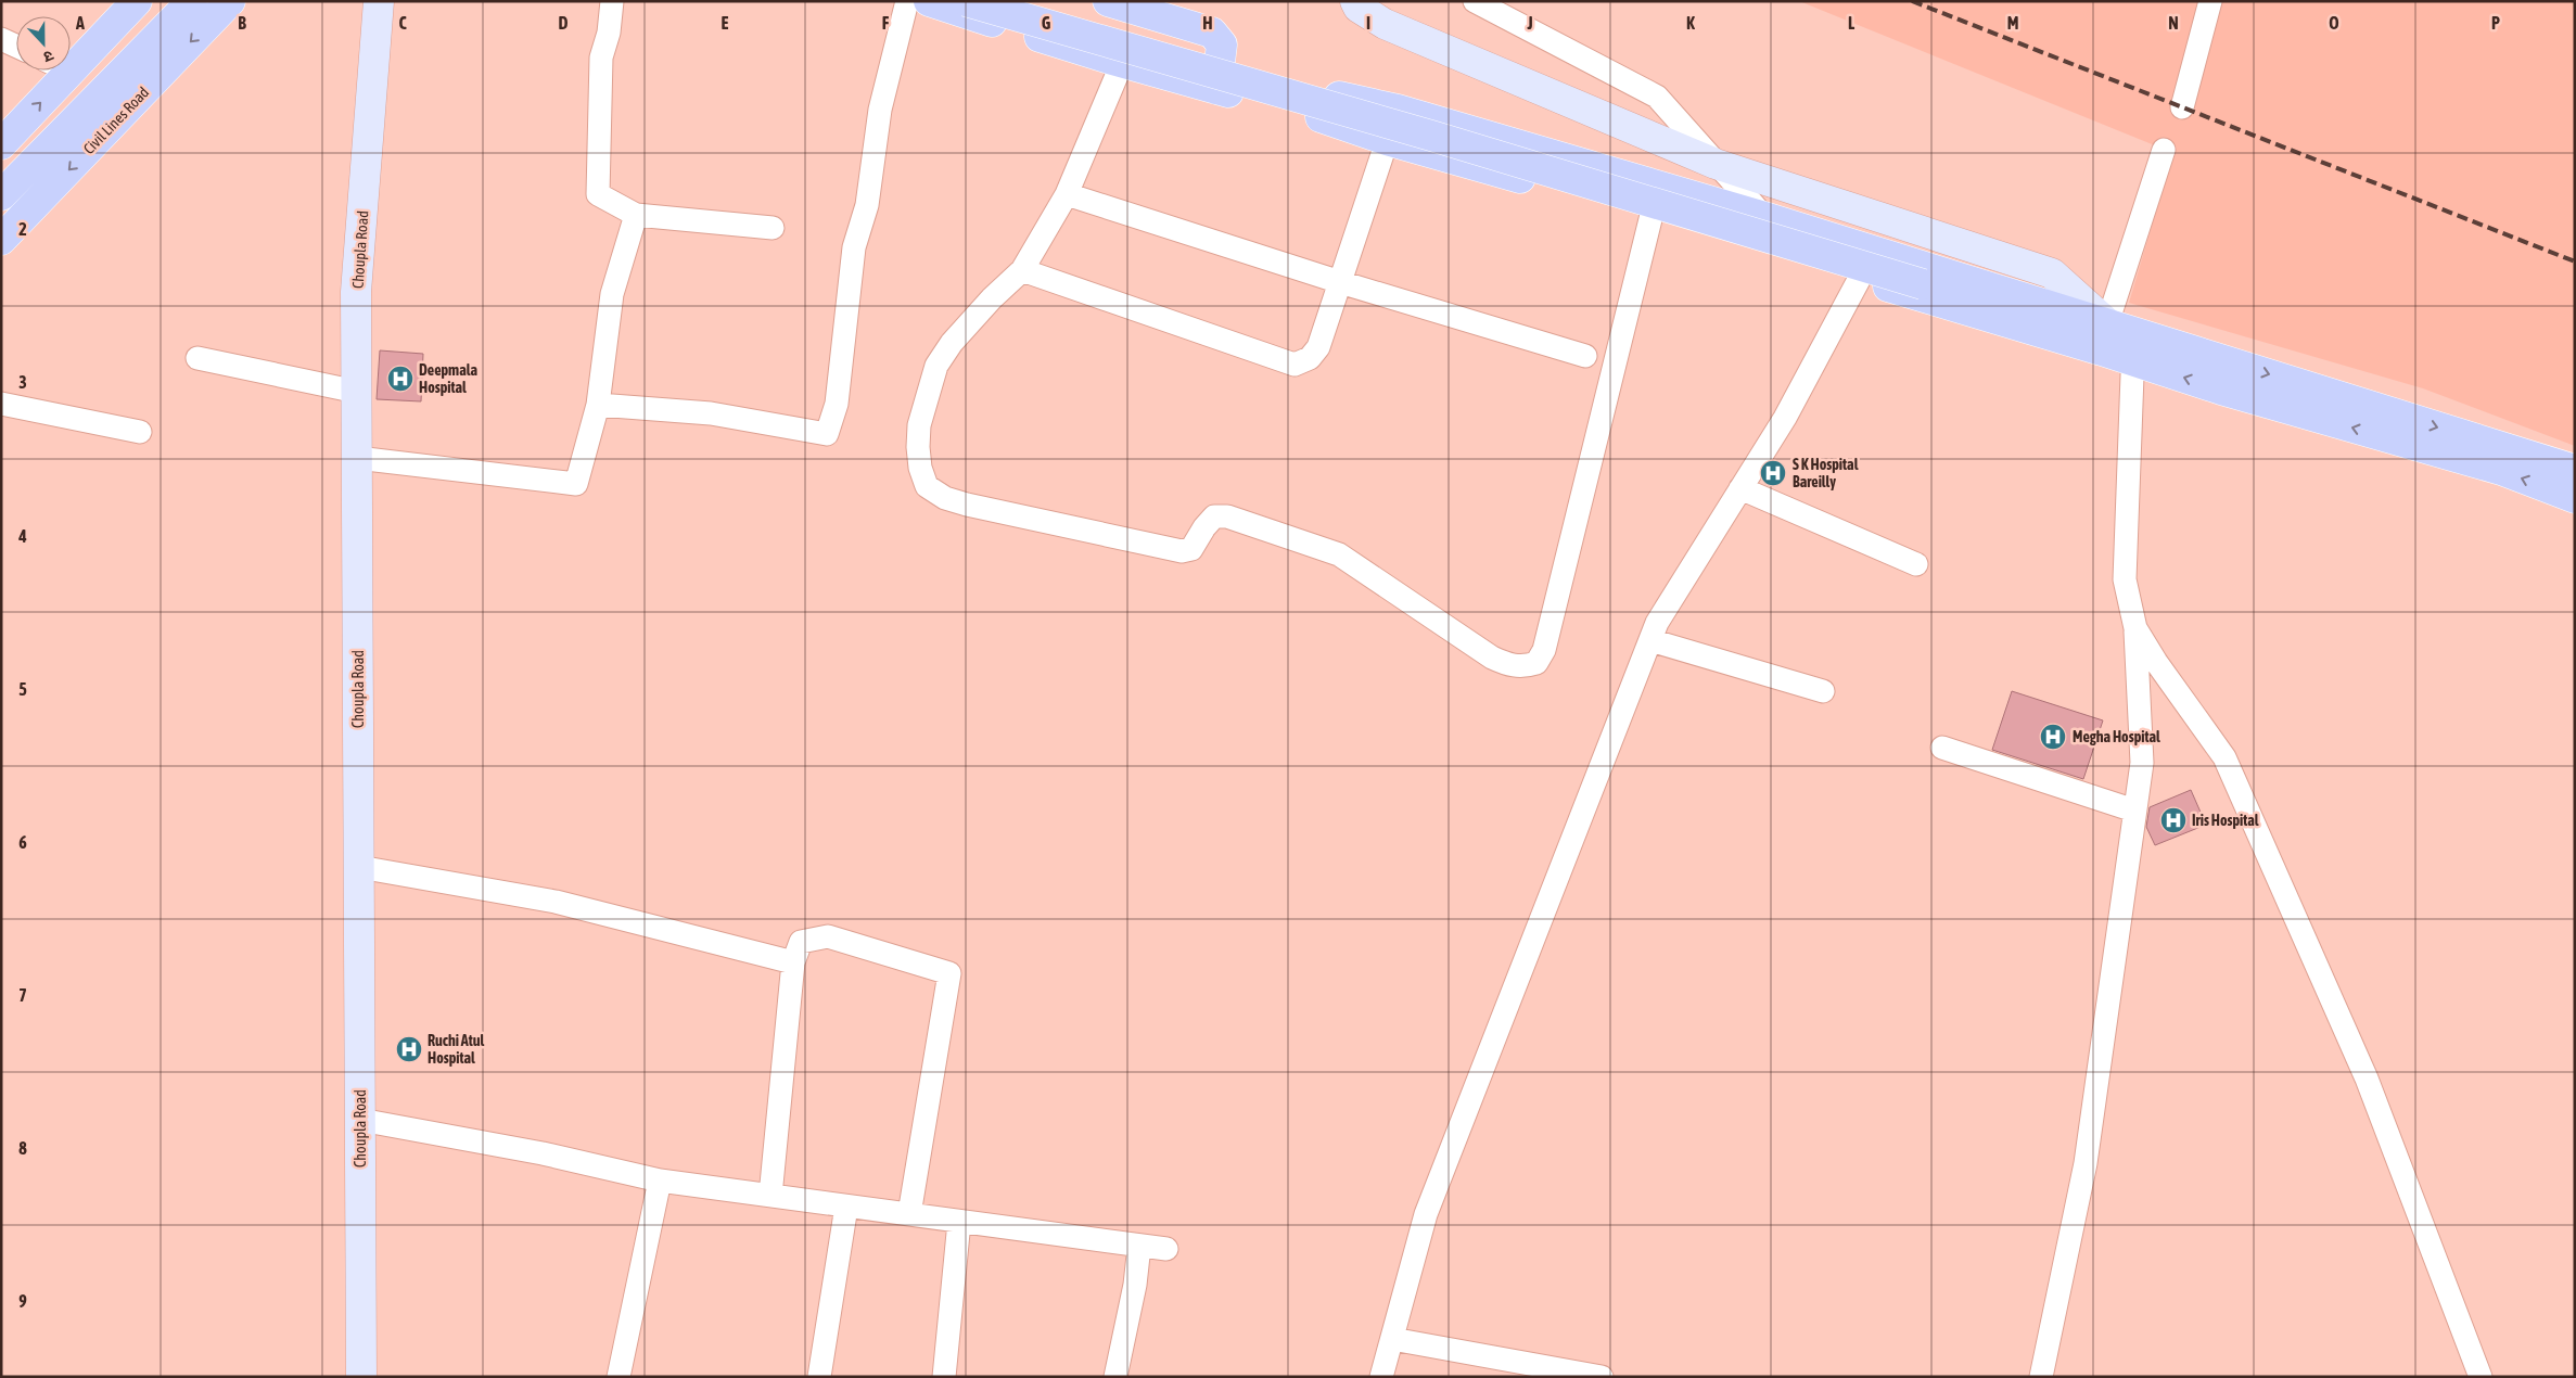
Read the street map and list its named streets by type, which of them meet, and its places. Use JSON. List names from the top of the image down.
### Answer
{
  "streets": {
    "main road": ["Civil Lines Road", "Choupla Road"]
  },
  "places": {
    "hospital": [
      "Deepmala Hospital",
      "S K Hospital Bareilly",
      "Megha Hospital",
      "Iris Hospital",
      "Ruchi Atul Hospital"
    ]
  },
  "north": "bottom",
  "grid": {
    "columns": [
      "A",
      "B",
      "C",
      "D",
      "E",
      "F",
      "G",
      "H",
      "I",
      "J",
      "K",
      "L",
      "M",
      "N",
      "O",
      "P"
    ],
    "rows": [
      "2",
      "3",
      "4",
      "5",
      "6",
      "7",
      "8",
      "9"
    ]
  }
}
